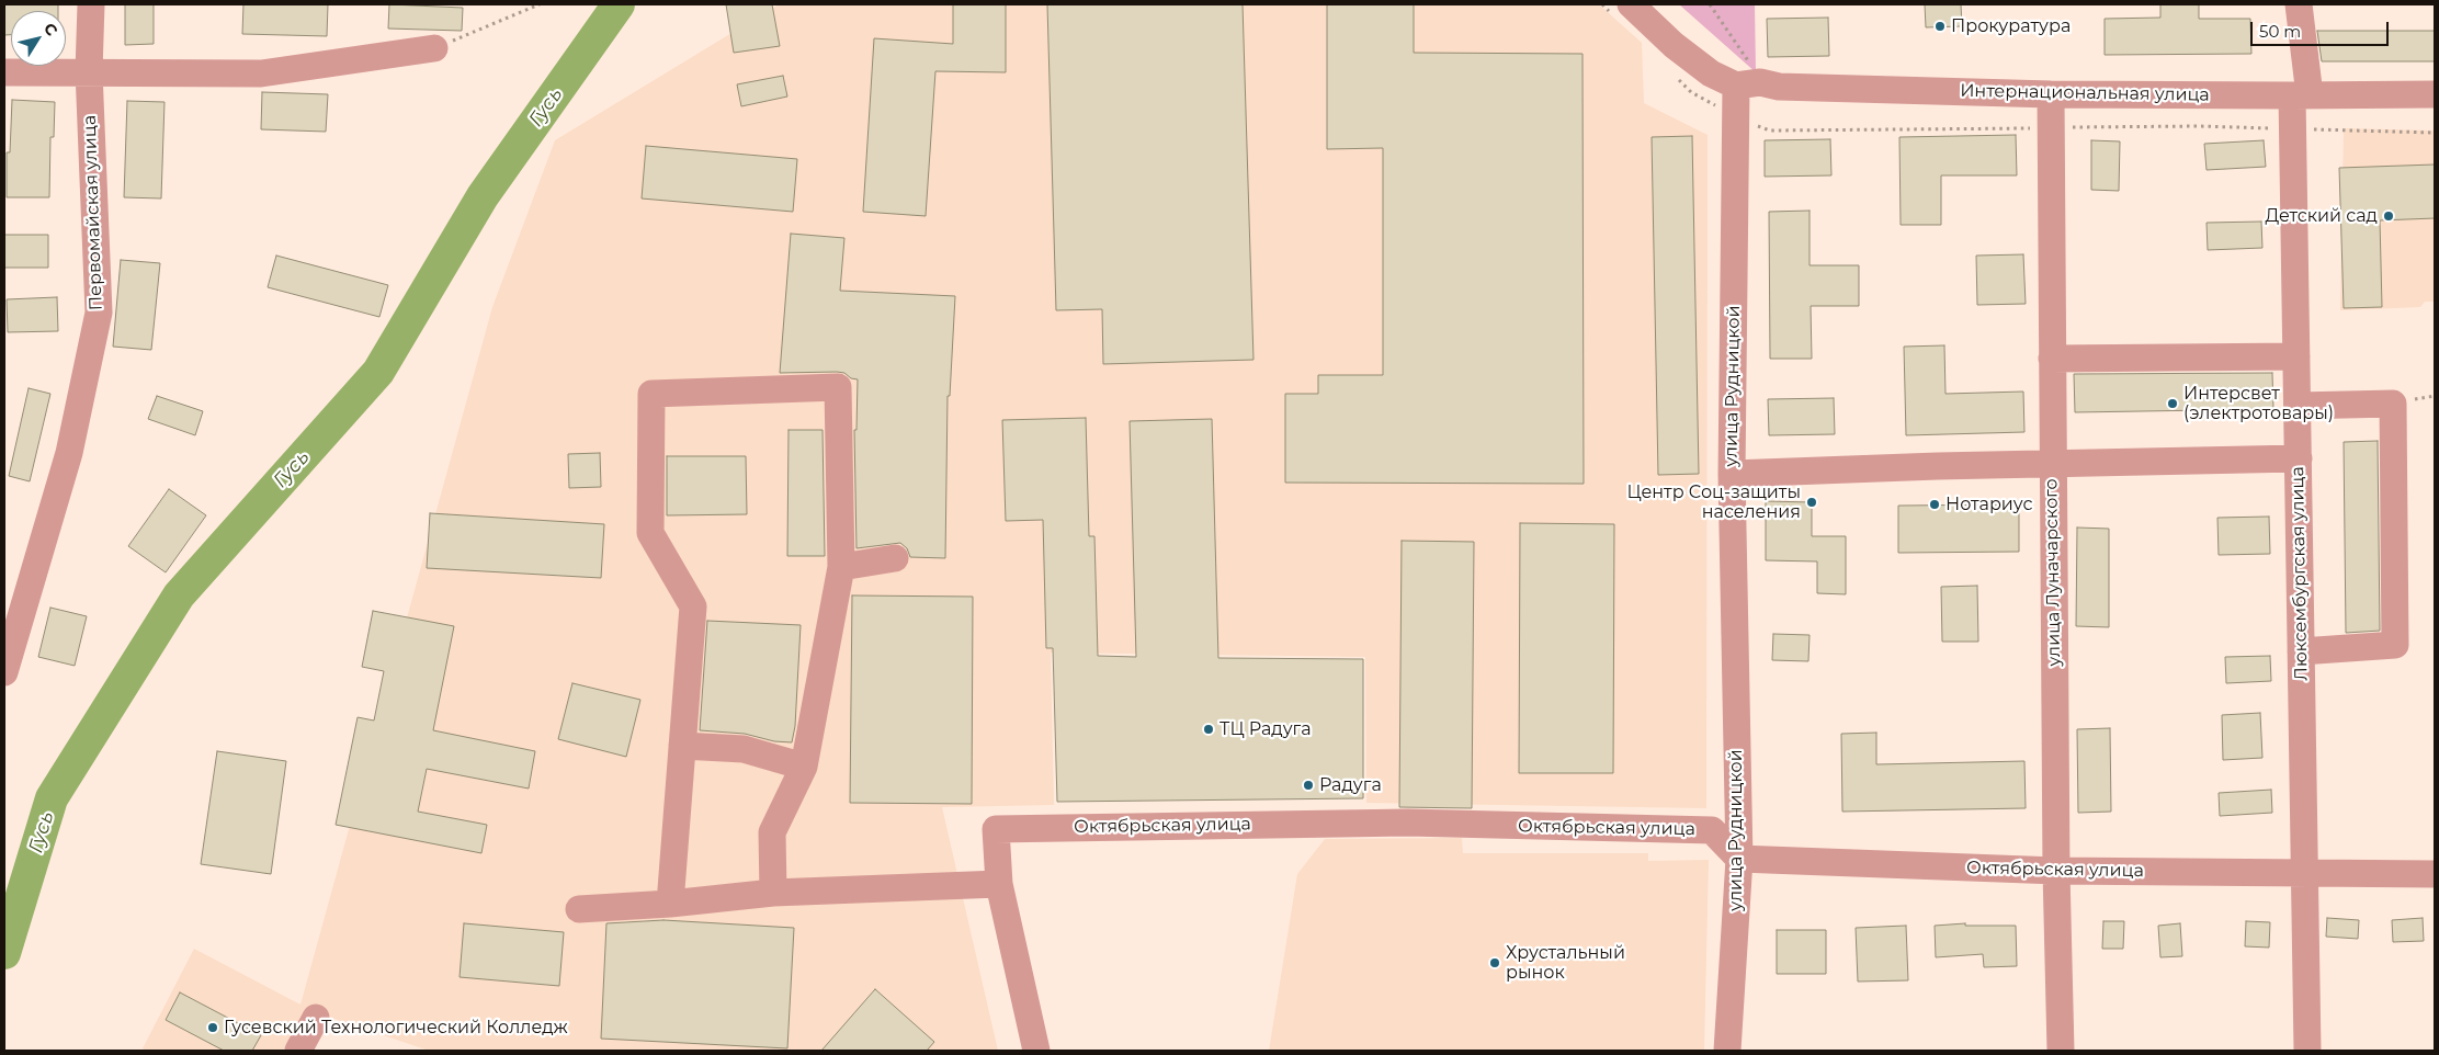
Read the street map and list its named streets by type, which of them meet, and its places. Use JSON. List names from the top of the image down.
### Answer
{
  "streets": {
    "street": [
      "Интернациональная улица",
      "Первомайская улица",
      "улица Рудницкой",
      "улица Луначарского",
      "Люксембургская улица",
      "Октябрьская улица"
    ]
  },
  "crossings": [
    ["Интернациональная улица", "улица Рудницкой"],
    ["Интернациональная улица", "улица Луначарского"],
    ["Интернациональная улица", "Люксембургская улица"],
    ["улица Рудницкой", "Октябрьская улица"],
    ["улица Луначарского", "Октябрьская улица"],
    ["Люксембургская улица", "Октябрьская улица"]
  ],
  "water": ["Гусь"],
  "places": [
    "Прокуратура",
    "Детский сад",
    "Интерсвет (электротовары)",
    "Центр Соц-защиты населения",
    "Нотариус",
    "ТЦ Радуга",
    "Радуга",
    "Хрустальный рынок",
    "Гусевский Технологический Колледж"
  ],
  "scale_bar": "50 m",
  "north": "top right"
}
